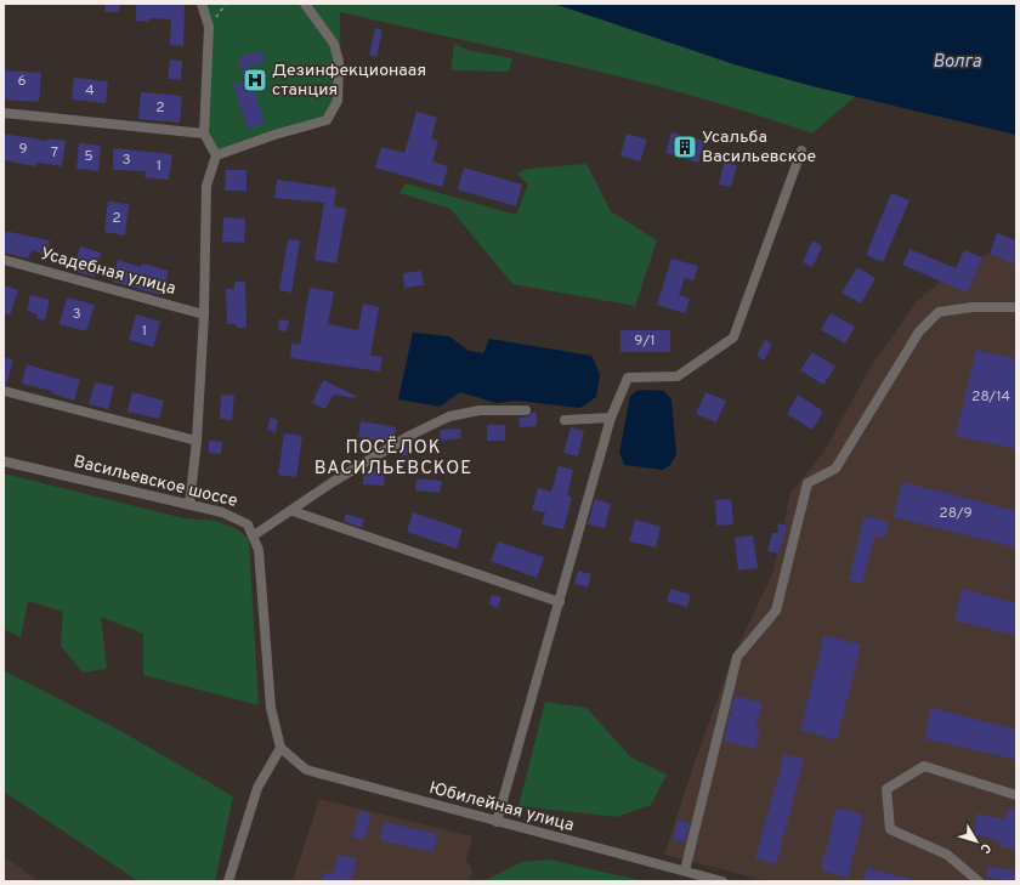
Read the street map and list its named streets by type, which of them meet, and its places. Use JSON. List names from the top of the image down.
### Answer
{
  "streets": {
    "street": ["Усадебная улица", "Васильевское шоссе", "Юбилейная улица"]
  },
  "crossings": [
    ["Васильевское шоссе", "Юбилейная улица"]
  ],
  "districts": ["ПОСЁЛОК ВАСИЛЬЕВСКОЕ"],
  "water": ["Волга"],
  "places": {
    "hospital": ["Дезинфекционаая станция"],
    "building": ["Усальба Васильевское"]
  },
  "house_numbers": [
    "6",
    "4",
    "2",
    "9",
    "7",
    "5",
    "3",
    "1",
    "2",
    "3",
    "1",
    "9/1",
    "28/14",
    "28/9"
  ],
  "north": "bottom right"
}
